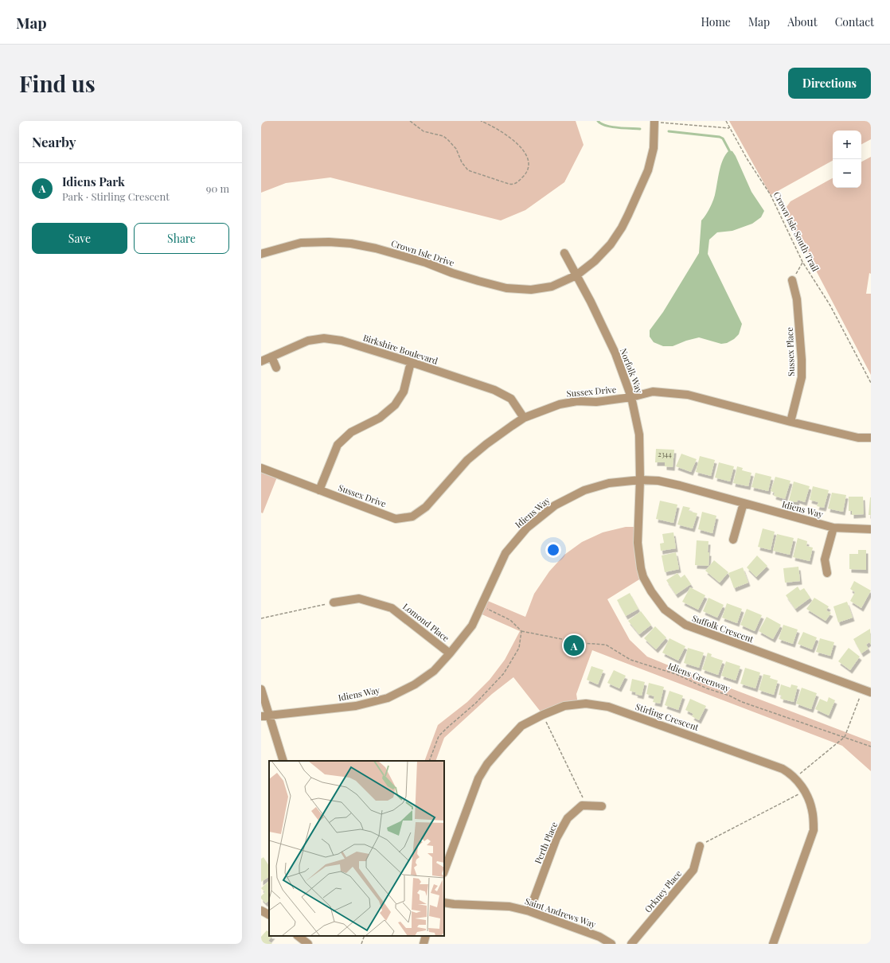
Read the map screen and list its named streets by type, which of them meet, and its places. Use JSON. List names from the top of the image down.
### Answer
{
  "streets": {
    "street": [
      "Crown Isle Drive",
      "Birkshire Boulevard",
      "Sussex Place",
      "Norfolk Way",
      "Sussex Drive",
      "Idiens Way",
      "Lomond Place",
      "Suffolk Crescent",
      "Stirling Crescent",
      "Perth Place",
      "Orkney Place",
      "Saint Andrews Way"
    ],
    "path": ["Crown Isle South Trail", "Idiens Greenway"]
  },
  "crossings": [
    ["Crown Isle Drive", "Norfolk Way"],
    ["Birkshire Boulevard", "Sussex Drive"],
    ["Sussex Place", "Sussex Drive"],
    ["Norfolk Way", "Sussex Drive"],
    ["Norfolk Way", "Idiens Way"],
    ["Norfolk Way", "Suffolk Crescent"],
    ["Idiens Way", "Lomond Place"],
    ["Idiens Way", "Suffolk Crescent"],
    ["Perth Place", "Saint Andrews Way"]
  ],
  "house_numbers": ["2344"],
  "page": {
    "header": "Map",
    "nav": [
      "Home",
      "Map",
      "About",
      "Contact"
    ],
    "buttons": [
      "Directions",
      ["Save", "Share"]
    ],
    "title": "Find us",
    "heading": "Nearby",
    "map_buttons": ["+", "−"],
    "list": [
      {
        "mark": "A",
        "name": "Idiens Park",
        "note": "Park · Stirling Crescent",
        "value": "90 m"
      }
    ],
    "pins": "A"
  }
}
